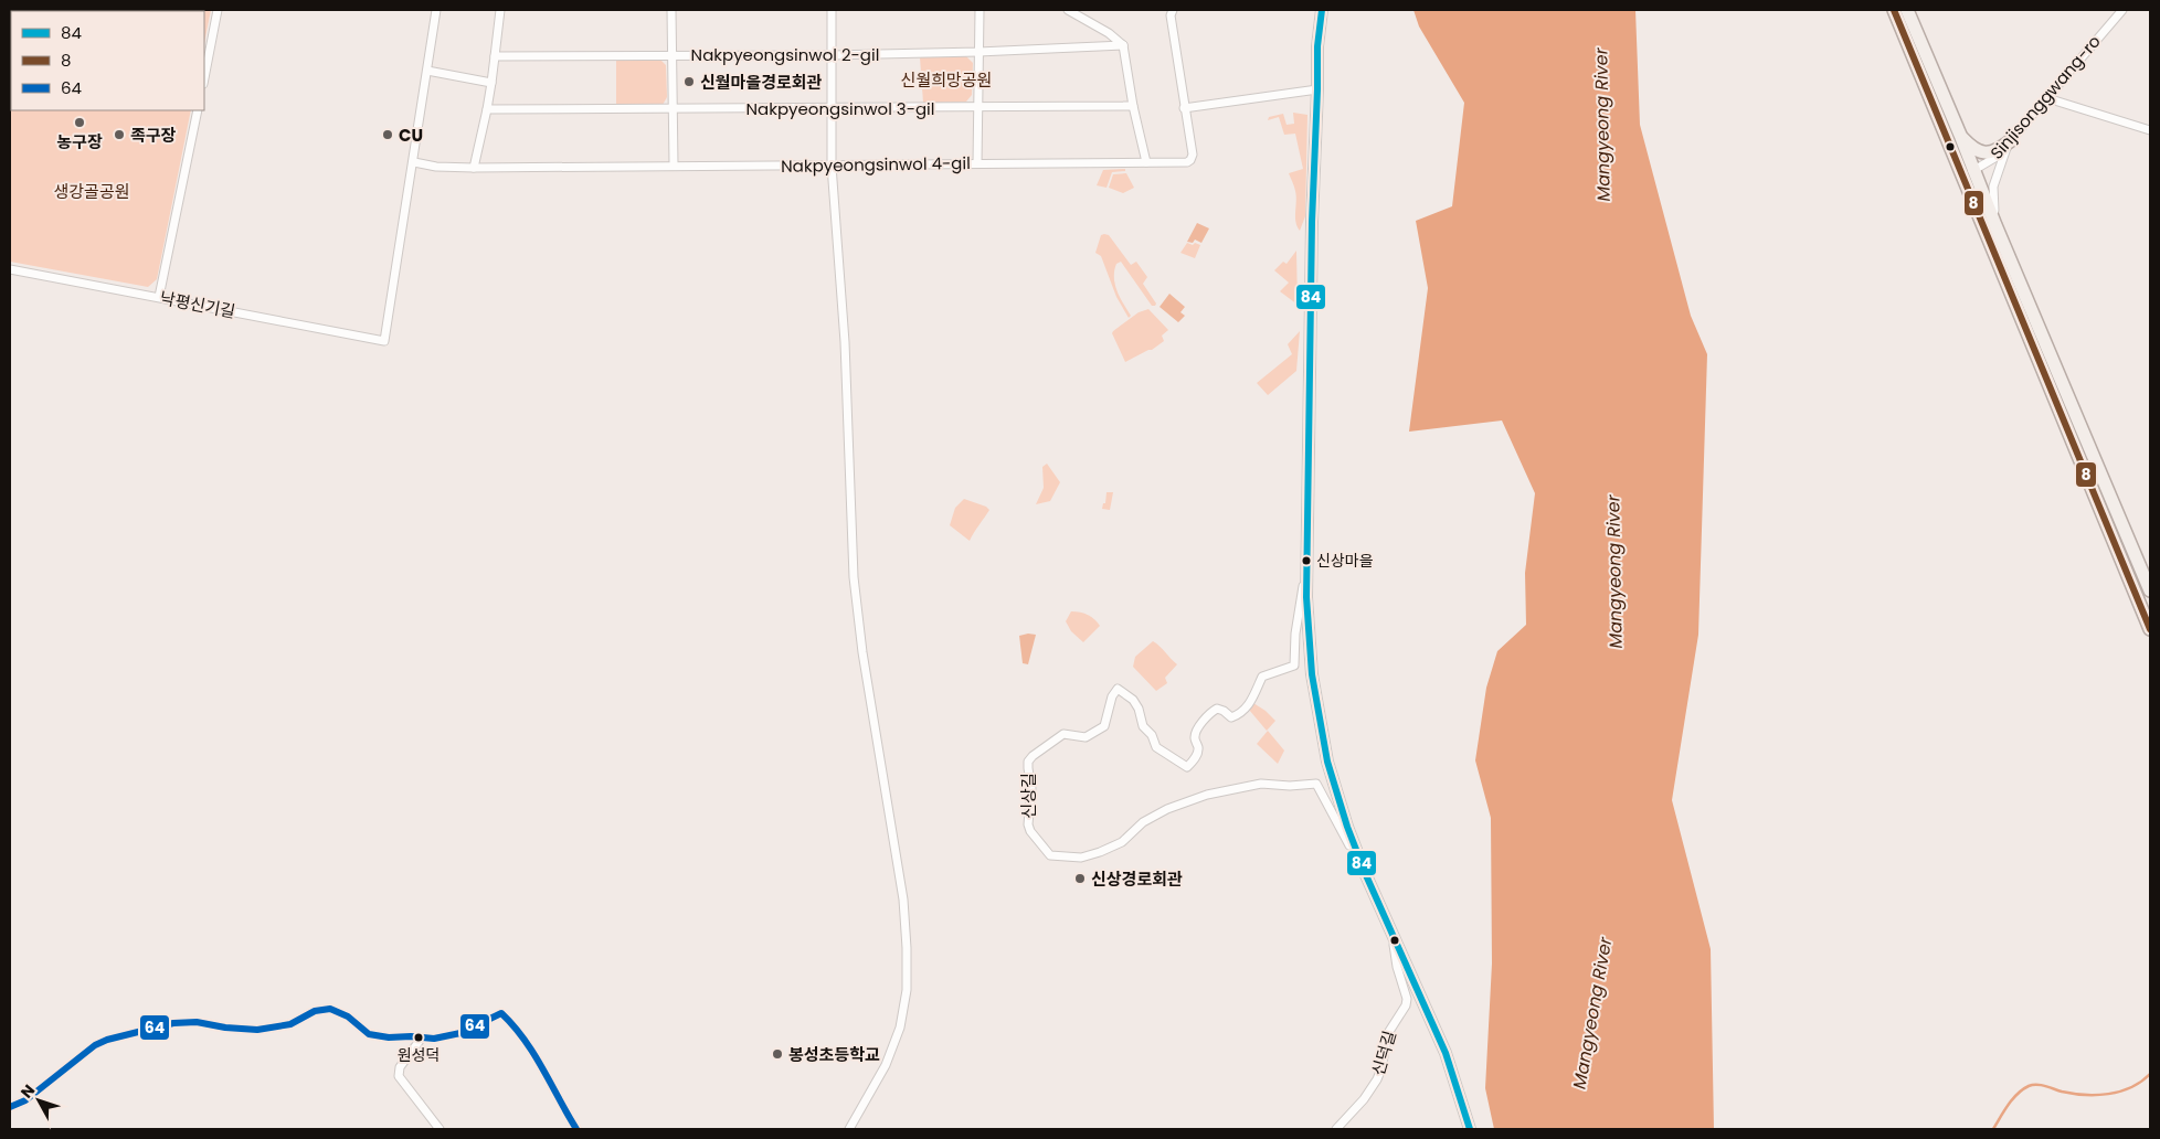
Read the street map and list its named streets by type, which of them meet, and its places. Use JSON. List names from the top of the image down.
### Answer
{
  "streets": {
    "street": [
      "Nakpyeongsinwol 2-gil",
      "Sinjisonggwang-ro",
      "Nakpyeongsinwol 3-gil",
      "Nakpyeongsinwol 4-gil",
      "낙평신기길",
      "신상길",
      "신덕길"
    ]
  },
  "crossings": [
    ["Nakpyeongsinwol 4-gil", "낙평신기길"]
  ],
  "water": ["Mangyeong River"],
  "parks": ["신월희망공원", "생강골공원"],
  "places": [
    "신월마을경로회관",
    "농구장",
    "족구장",
    "CU",
    "신상마을",
    "신상경로회관",
    "원성덕",
    "봉성초등학교"
  ],
  "lines": ["transit line 84", "transit line 8", "transit line 64"],
  "legend": ["84", "8", "64"],
  "north": "top left"
}
